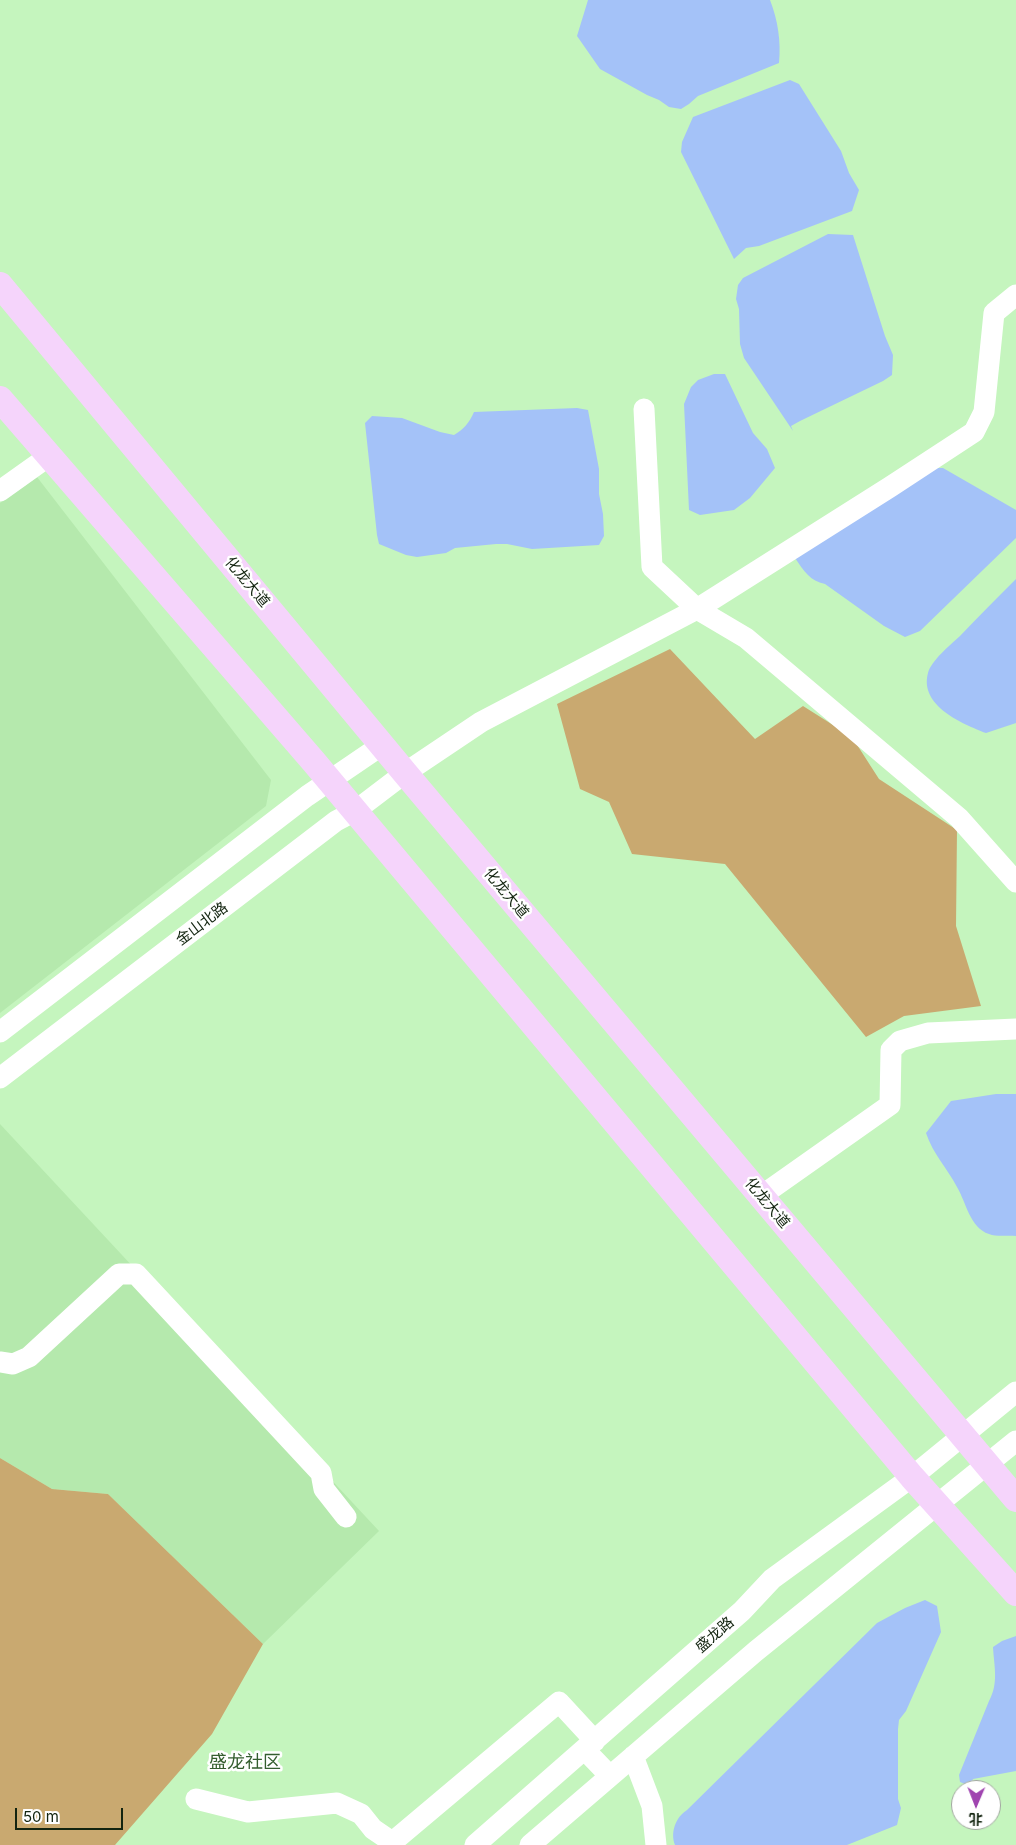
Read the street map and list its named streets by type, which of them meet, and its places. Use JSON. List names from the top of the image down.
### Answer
{
  "streets": {
    "main road": ["化龙大道"],
    "street": ["金山北路", "盛龙路"]
  },
  "crossings": [
    ["化龙大道", "金山北路"],
    ["化龙大道", "盛龙路"]
  ],
  "districts": ["盛龙社区"],
  "scale_bar": "50 m",
  "north": "bottom"
}
